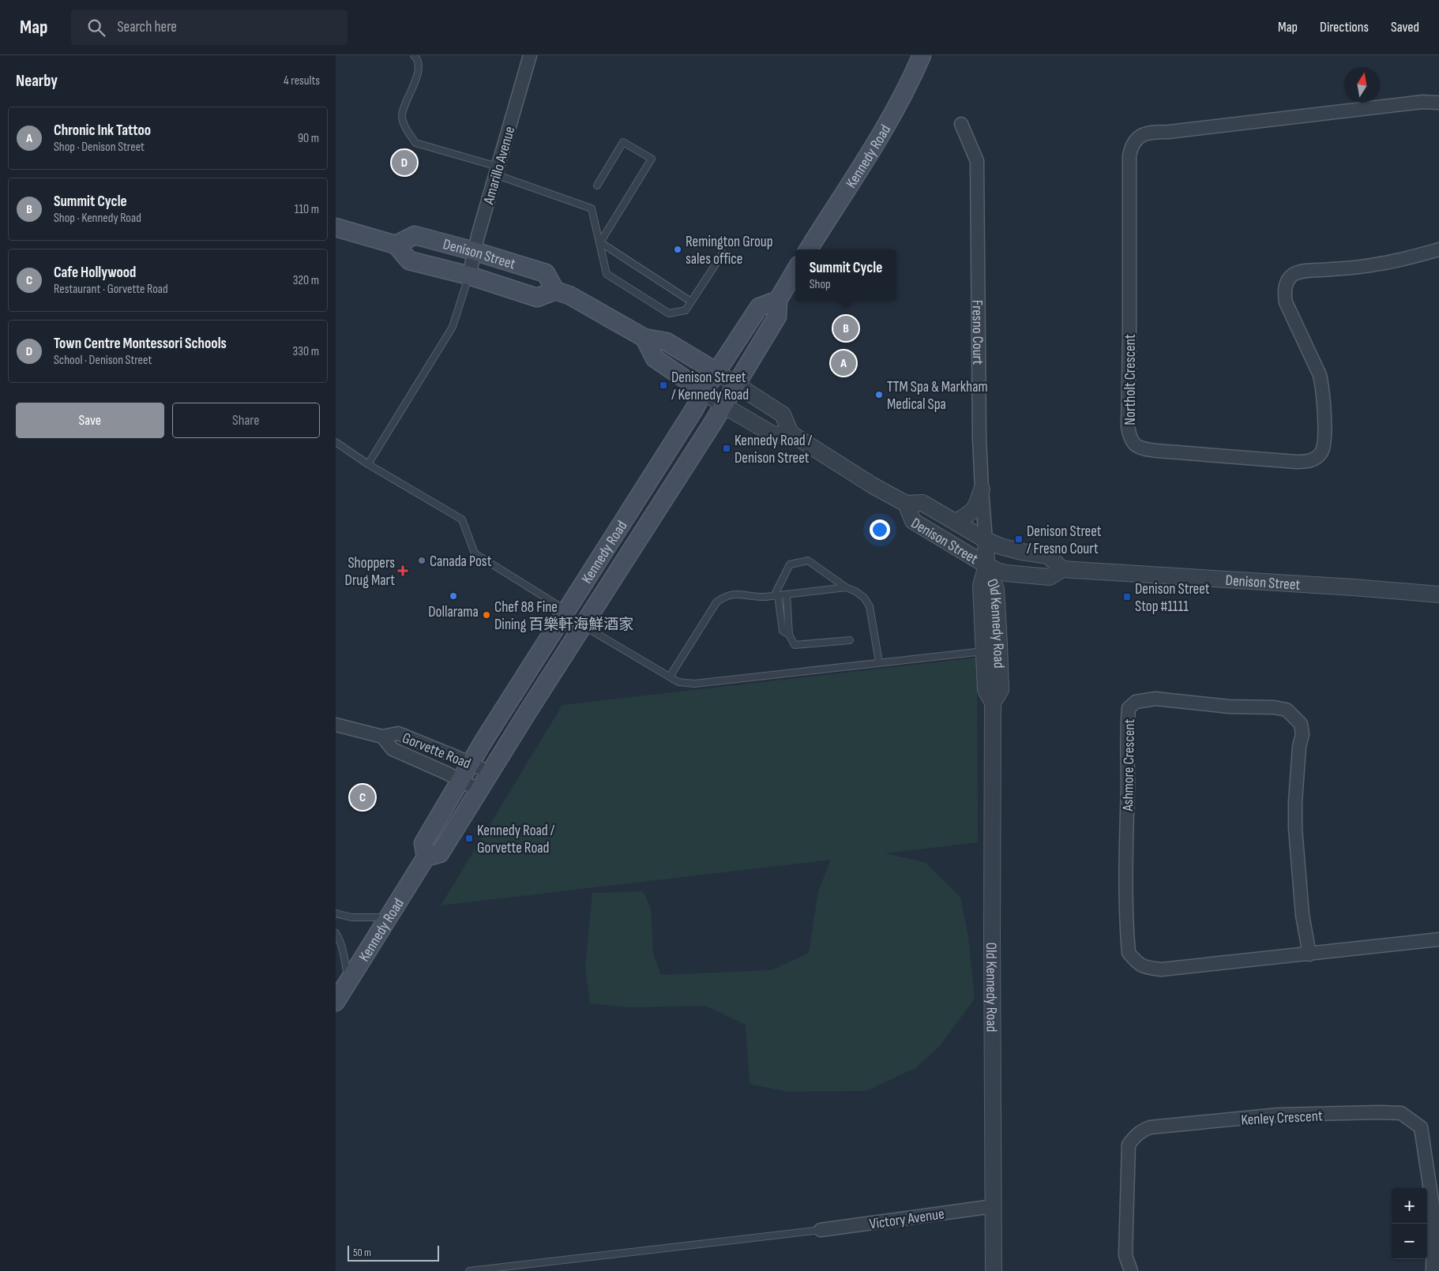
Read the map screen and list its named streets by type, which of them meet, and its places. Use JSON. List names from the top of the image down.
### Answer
{
  "streets": {
    "main road": ["Kennedy Road", "Denison Street"],
    "street": [
      "Amarillo Avenue",
      "Fresno Court",
      "Northolt Crescent",
      "Old Kennedy Road",
      "Gorvette Road",
      "Ashmore Crescent",
      "Kenley Crescent",
      "Victory Avenue"
    ]
  },
  "crossings": [
    ["Kennedy Road", "Gorvette Road"],
    ["Amarillo Avenue", "Denison Street"],
    ["Denison Street", "Fresno Court"],
    ["Denison Street", "Old Kennedy Road"],
    ["Fresno Court", "Old Kennedy Road"],
    ["Old Kennedy Road", "Victory Avenue"]
  ],
  "places": {
    "other": [
      "Remington Group sales office",
      "TTM Spa & Markham Medical Spa",
      "Canada Post",
      "Dollarama",
      "Chef 88 Fine Dining 百樂軒海鮮酒家"
    ],
    "transit": [
      "Denison Street / Kennedy Road",
      "Kennedy Road / Denison Street",
      "Denison Street / Fresno Court",
      "Denison Street Stop #1111",
      "Kennedy Road / Gorvette Road"
    ],
    "health": ["Shoppers Drug Mart"]
  },
  "scale_bar": "50 m",
  "north": "top",
  "page": {
    "header": "Map",
    "search": "Search here",
    "nav": ["Map", "Directions", "Saved"],
    "heading": ["Nearby", "4 results"],
    "list": [
      {
        "mark": "A",
        "name": "Chronic Ink Tattoo",
        "note": "Shop · Denison Street",
        "value": "90 m"
      },
      {
        "mark": "B",
        "name": "Summit Cycle",
        "note": "Shop · Kennedy Road",
        "value": "110 m"
      },
      {
        "mark": "C",
        "name": "Cafe Hollywood",
        "note": "Restaurant · Gorvette Road",
        "value": "320 m"
      },
      {
        "mark": "D",
        "name": "Town Centre Montessori Schools",
        "note": "School · Denison Street",
        "value": "330 m"
      }
    ],
    "pins": [
      "D",
      "B",
      "A",
      "C"
    ],
    "popup": ["Summit Cycle", "Shop"],
    "buttons": ["Save", "Share"],
    "map_buttons": ["+", "−"],
    "scale": "50 m"
  }
}
